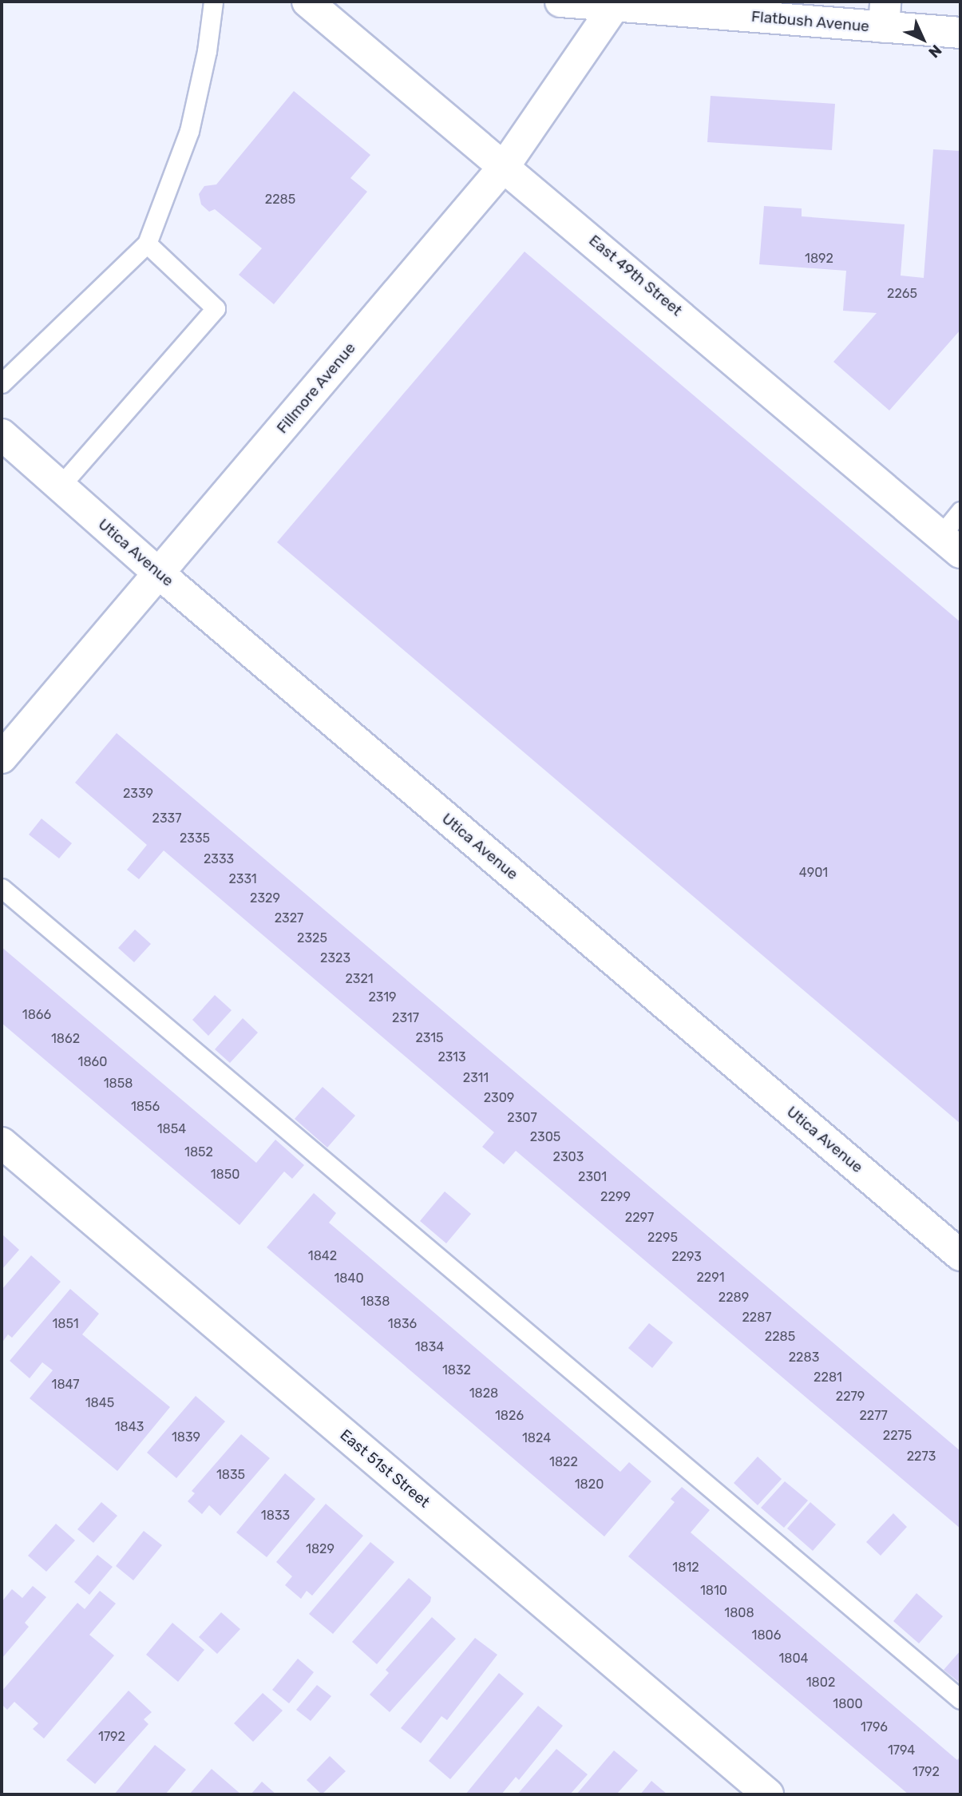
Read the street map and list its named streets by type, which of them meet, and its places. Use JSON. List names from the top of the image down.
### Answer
{
  "streets": {
    "street": [
      "Flatbush Avenue",
      "East 49th Street",
      "Fillmore Avenue",
      "Utica Avenue",
      "East 51st Street"
    ]
  },
  "crossings": [
    ["Flatbush Avenue", "Fillmore Avenue"],
    ["East 49th Street", "Fillmore Avenue"],
    ["Fillmore Avenue", "Utica Avenue"]
  ],
  "house_numbers": [
    "2285",
    "1892",
    "2265",
    "2339",
    "2337",
    "2335",
    "2333",
    "4901",
    "2331",
    "2329",
    "2327",
    "2325",
    "2323",
    "2321",
    "2319",
    "1866",
    "2317",
    "2315",
    "1862",
    "2313",
    "1860",
    "2311",
    "1858",
    "2309",
    "1856",
    "2307",
    "1854",
    "2305",
    "1852",
    "2303",
    "1850",
    "2301",
    "2299",
    "2297",
    "2295",
    "1842",
    "2293",
    "2291",
    "1840",
    "2289",
    "1838",
    "2287",
    "1851",
    "1836",
    "2285",
    "1834",
    "2283",
    "1832",
    "2281",
    "1847",
    "1828",
    "2279",
    "1845",
    "1826",
    "2277",
    "1843",
    "2275",
    "1839",
    "1824",
    "2273",
    "1822",
    "1835",
    "1820",
    "1833",
    "1829",
    "1812",
    "1810",
    "1808",
    "1806",
    "1804",
    "1802",
    "1800",
    "1796",
    "1792",
    "1794",
    "1792"
  ],
  "north": "bottom right"
}
